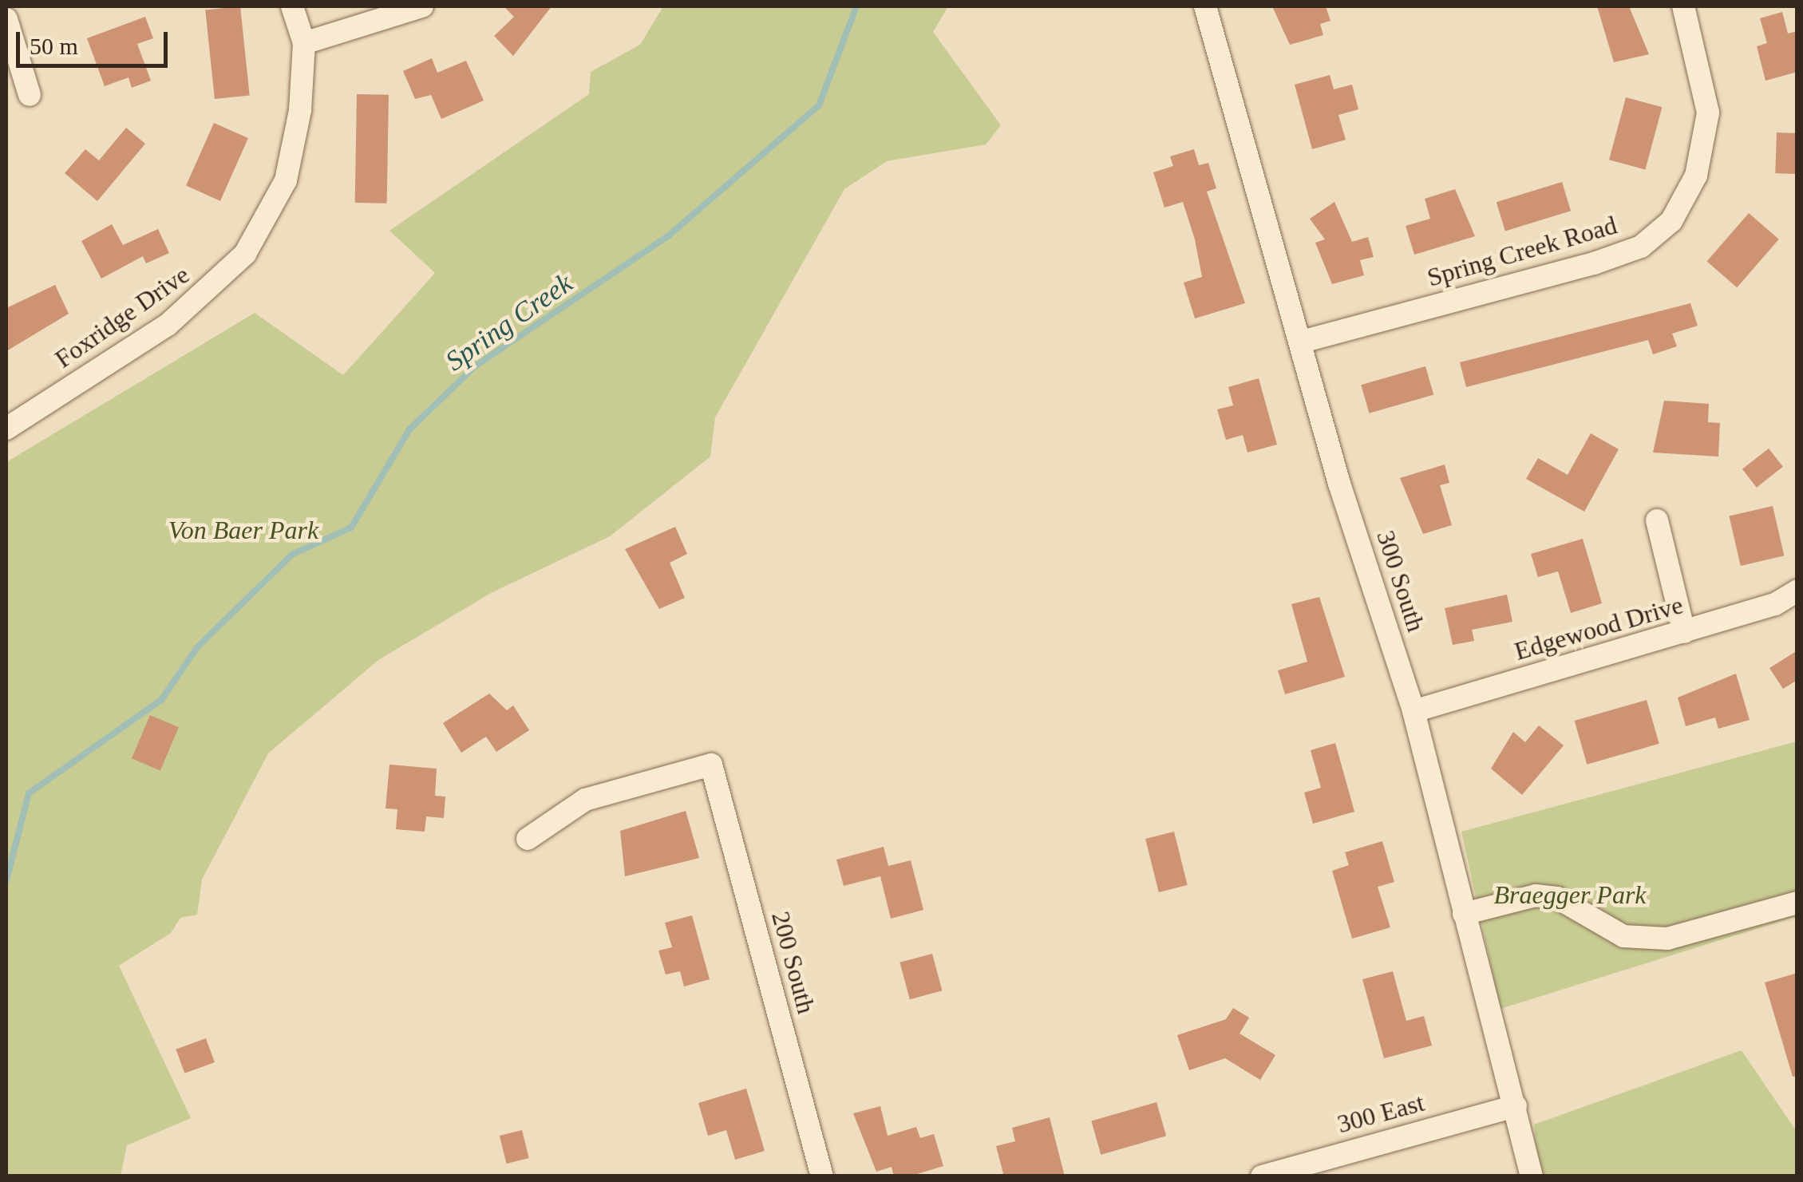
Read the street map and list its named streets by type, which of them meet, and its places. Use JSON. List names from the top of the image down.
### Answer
{
  "streets": {
    "street": [
      "Spring Creek Road",
      "Foxridge Drive",
      "300 South",
      "Edgewood Drive",
      "200 South",
      "300 East"
    ]
  },
  "crossings": [
    ["Spring Creek Road", "300 South"],
    ["300 South", "Edgewood Drive"],
    ["300 South", "300 East"]
  ],
  "water": ["Spring Creek"],
  "parks": ["Von Baer Park", "Braegger Park"],
  "scale_bar": "50 m"
}
